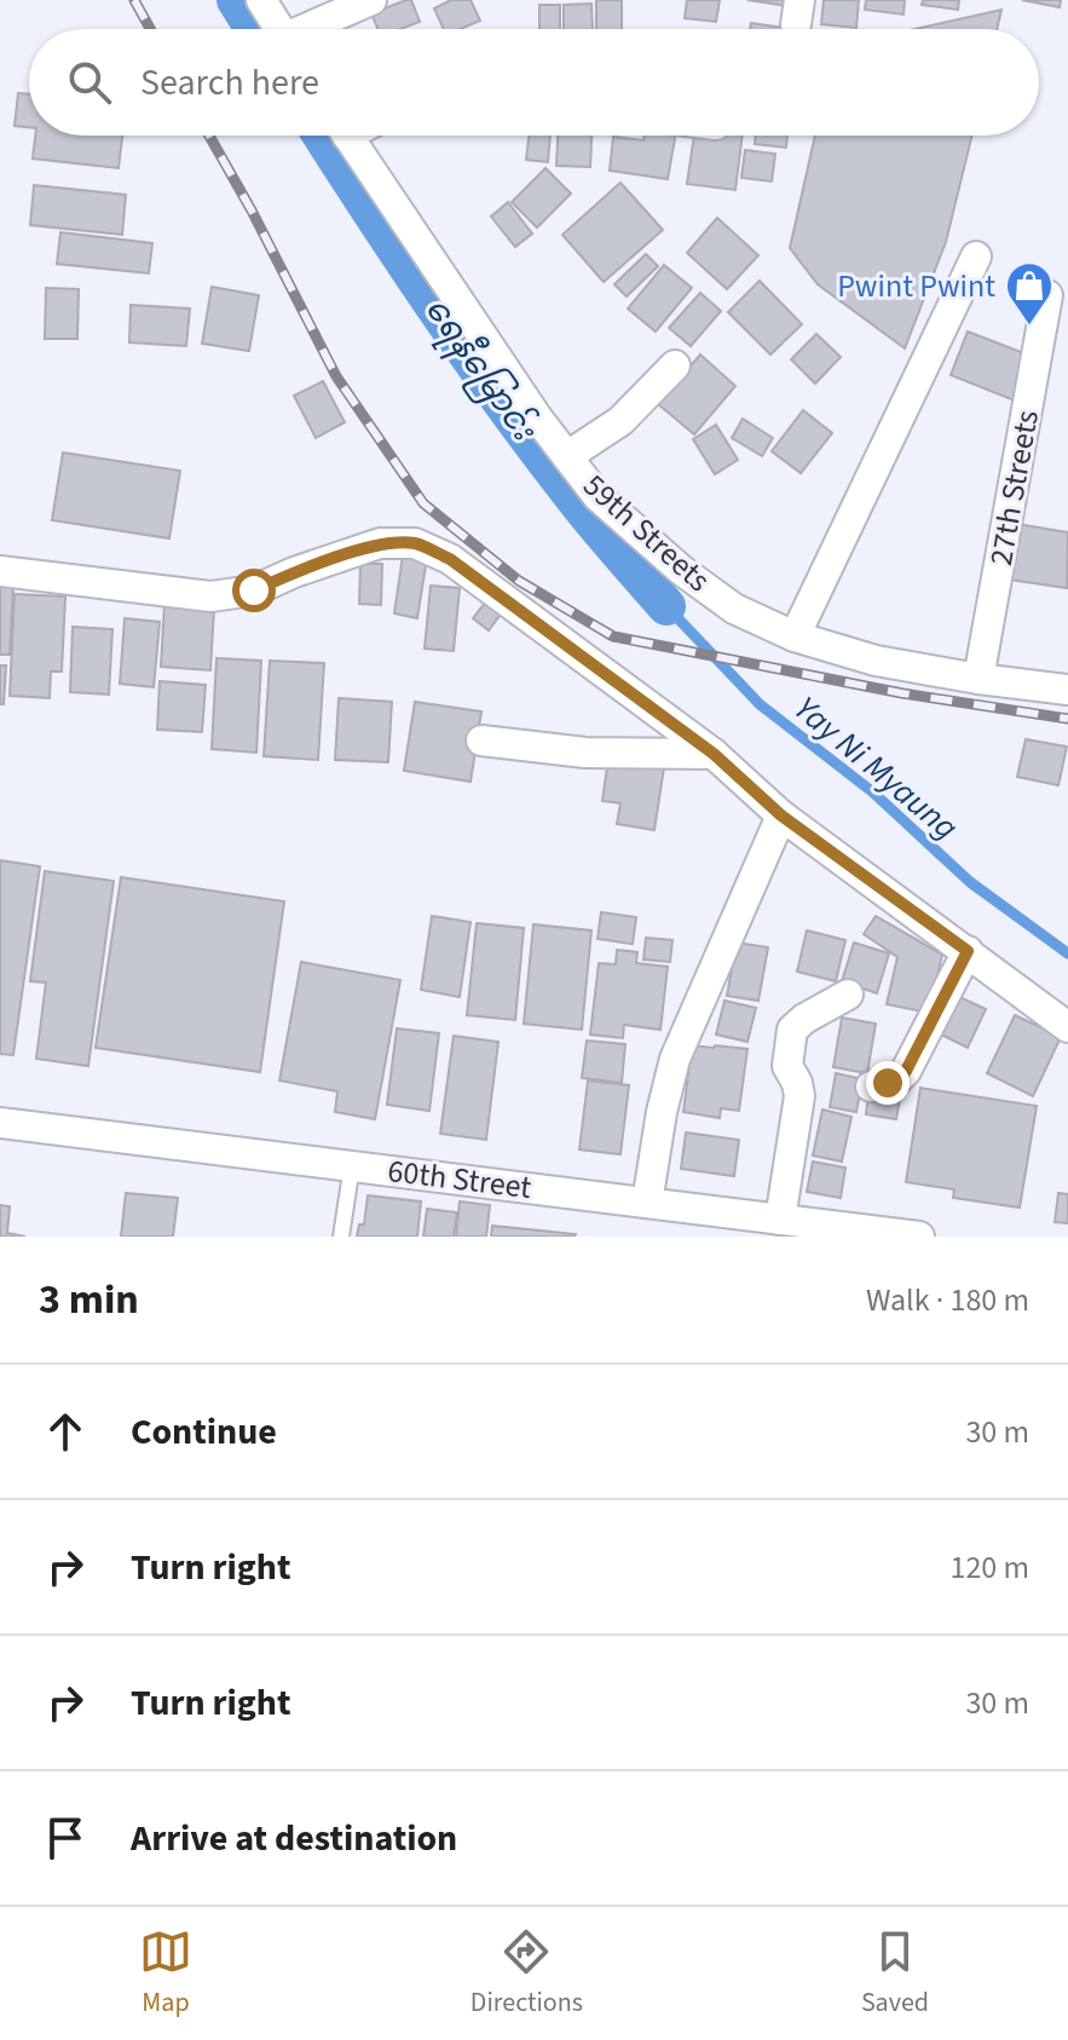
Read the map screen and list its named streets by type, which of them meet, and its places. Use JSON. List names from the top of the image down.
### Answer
{
  "streets": {
    "street": ["27th Streets", "59th Streets", "60th Street"]
  },
  "crossings": [
    ["27th Streets", "59th Streets"]
  ],
  "water": ["ရေနီမြောင်း", "Yay Ni Myaung"],
  "places": {
    "shop": ["Pwint Pwint"]
  },
  "page": {
    "search": "Search here",
    "heading": ["3 min", "Walk · 180 m"],
    "list": [
      ["Continue", "30 m"],
      ["Turn right", "120 m"],
      ["Turn right", "30 m"],
      "Arrive at destination"
    ],
    "nav": ["Map", "Directions", "Saved"]
  }
}
